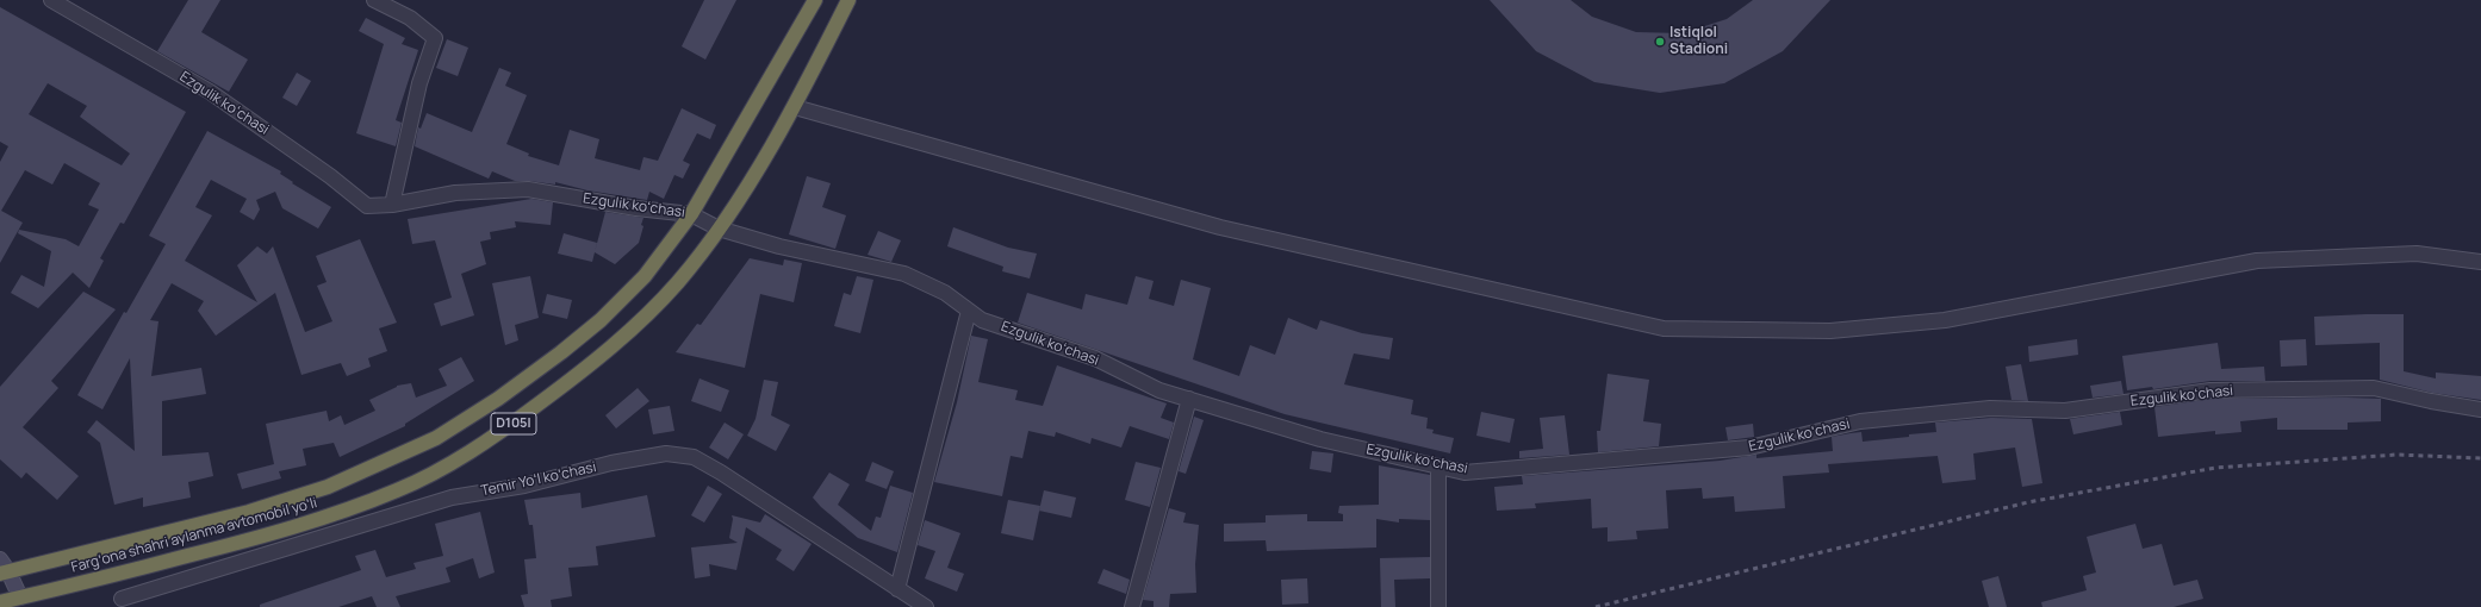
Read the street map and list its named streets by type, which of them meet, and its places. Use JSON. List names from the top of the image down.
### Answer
{
  "streets": {
    "highway": ["D105l", "Fargʻona shahri aylanma avtomobil yoʻli"],
    "street": ["Ezgulik koʻchasi", "Temir Yoʻl koʻchasi"]
  },
  "crossings": [
    ["Ezgulik koʻchasi", "Fargʻona shahri aylanma avtomobil yoʻli"]
  ],
  "places": ["Istiqlol Stadioni"]
}
